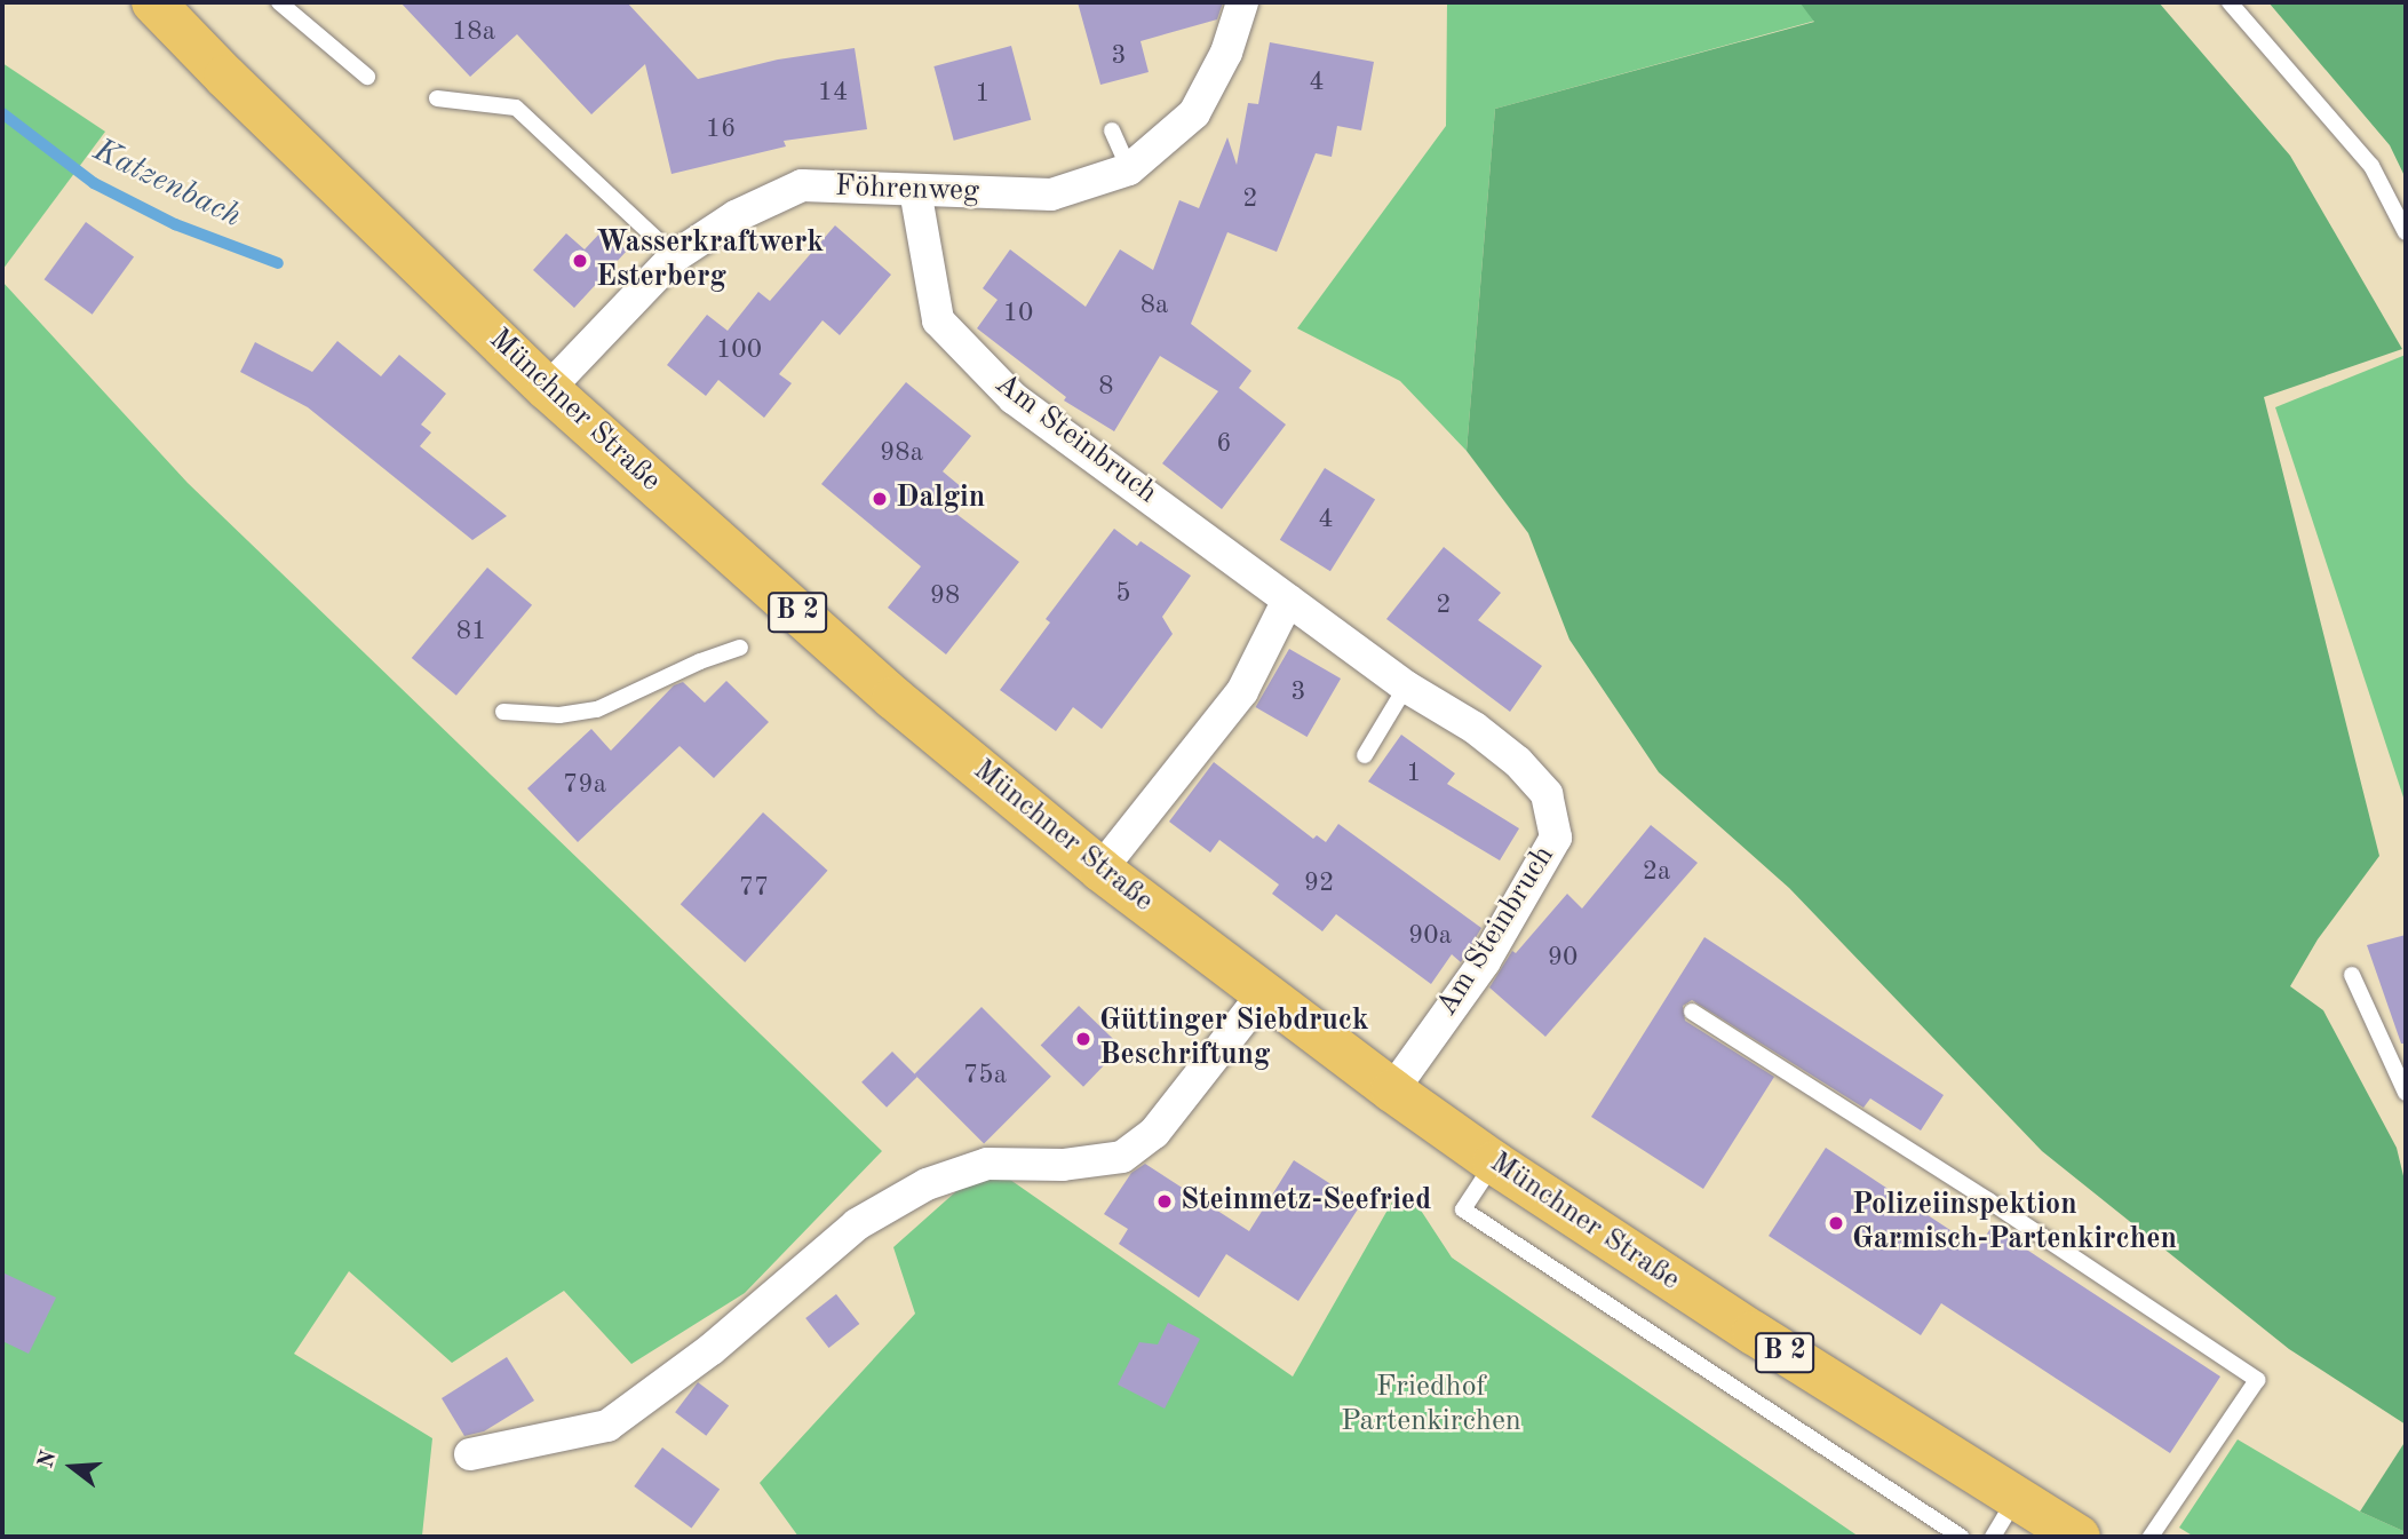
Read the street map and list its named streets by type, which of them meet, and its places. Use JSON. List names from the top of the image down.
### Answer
{
  "streets": {
    "main road": ["Münchner Straße", "B 2"],
    "street": ["Föhrenweg", "Am Steinbruch"]
  },
  "crossings": [
    ["Föhrenweg", "Münchner Straße"],
    ["Föhrenweg", "Am Steinbruch"],
    ["Münchner Straße", "Am Steinbruch"]
  ],
  "water": ["Katzenbach"],
  "parks": ["Friedhof Partenkirchen"],
  "places": [
    "Wasserkraftwerk Esterberg",
    "Dalgin",
    "Güttinger Siebdruck Beschriftung",
    "Steinmetz-Seefried",
    "Polizeiinspektion Garmisch-Partenkirchen"
  ],
  "house_numbers": [
    "18a",
    "3",
    "4",
    "14",
    "1",
    "16",
    "2",
    "8a",
    "10",
    "100",
    "8",
    "6",
    "98a",
    "4",
    "5",
    "98",
    "2",
    "81",
    "3",
    "1",
    "79a",
    "2a",
    "92",
    "77",
    "90a",
    "90",
    "75a"
  ],
  "north": "left"
}
